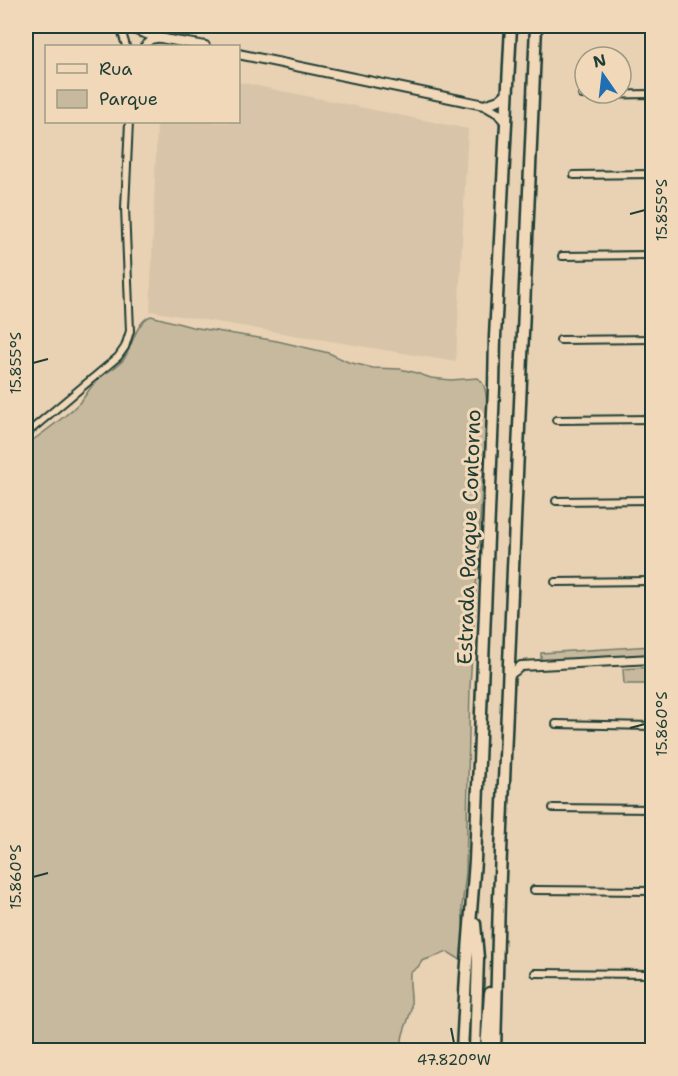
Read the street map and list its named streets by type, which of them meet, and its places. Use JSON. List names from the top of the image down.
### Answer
{
  "streets": {
    "highway": ["Estrada Parque Contorno"]
  },
  "legend": ["Rua", "Parque"],
  "north": "top",
  "coordinates": ["15.855°S", "15.860°S", "47.820°W"]
}
